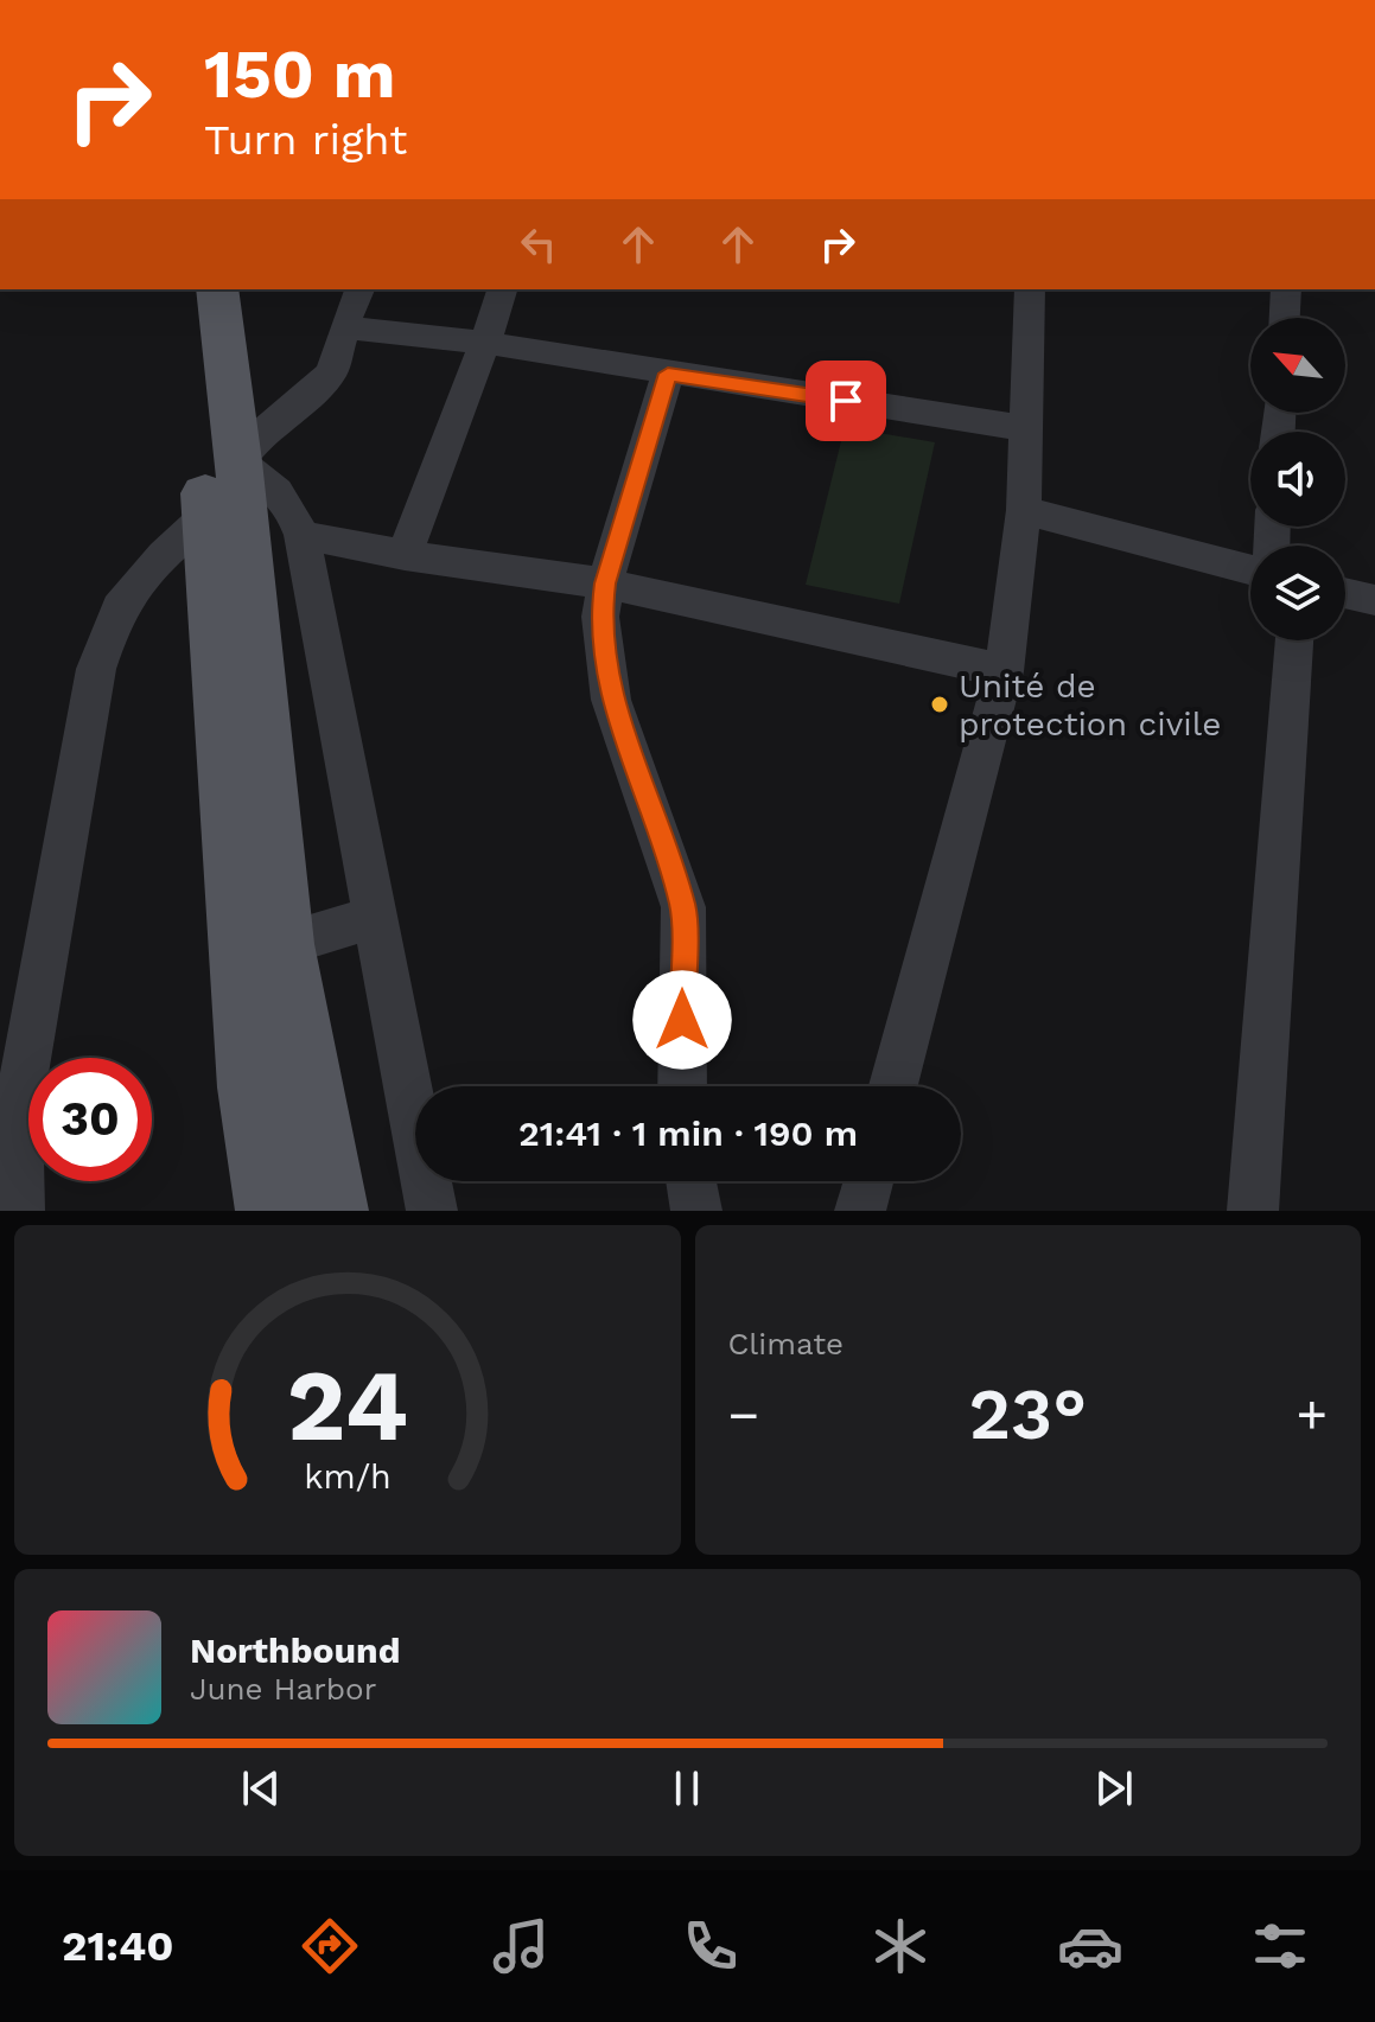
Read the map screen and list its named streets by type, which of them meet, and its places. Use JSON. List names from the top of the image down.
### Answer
{
  "places": ["Unité de protection civile"],
  "north": "top left",
  "page": {
    "turn": ["150 m", "Turn right"],
    "limit": "30",
    "trip": "21:41 · 1 min · 190 m",
    "tile": "Climate",
    "heat": ["−", "23°", "+"],
    "song": ["Northbound", "June Harbor"],
    "tabs": "21:40",
    "gauge": ["24", "km/h"]
  }
}
